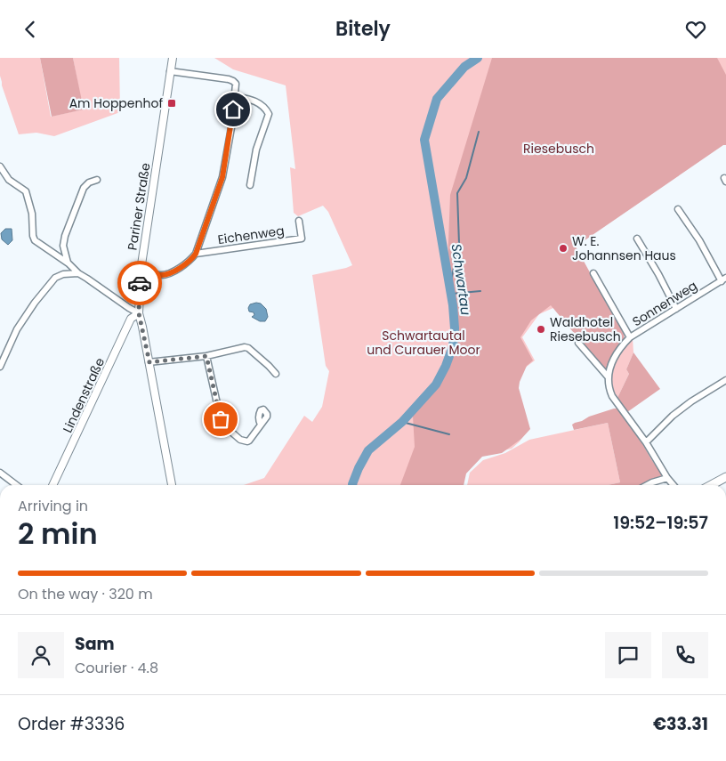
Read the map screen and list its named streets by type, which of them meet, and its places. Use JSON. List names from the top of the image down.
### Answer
{
  "streets": {
    "street": [
      "Pariner Straße",
      "Eichenweg",
      "Sonnenweg",
      "Lindenstraße"
    ]
  },
  "crossings": [
    ["Pariner Straße", "Lindenstraße"]
  ],
  "water": ["Schwartau"],
  "parks": ["Riesebusch", "Schwartautal und Curauer Moor"],
  "places": {
    "transit": ["Am Hoppenhof"],
    "other": ["W. E. Johannsen Haus", "Waldhotel Riesebusch"]
  },
  "page": {
    "header": "Bitely",
    "heading": ["2 min", "Arriving in", "19:52–19:57"],
    "panel": [
      "Sam",
      "Courier · 4.8",
      "Order #3336",
      "€33.31"
    ],
    "bar": "On the way · 320 m"
  }
}
